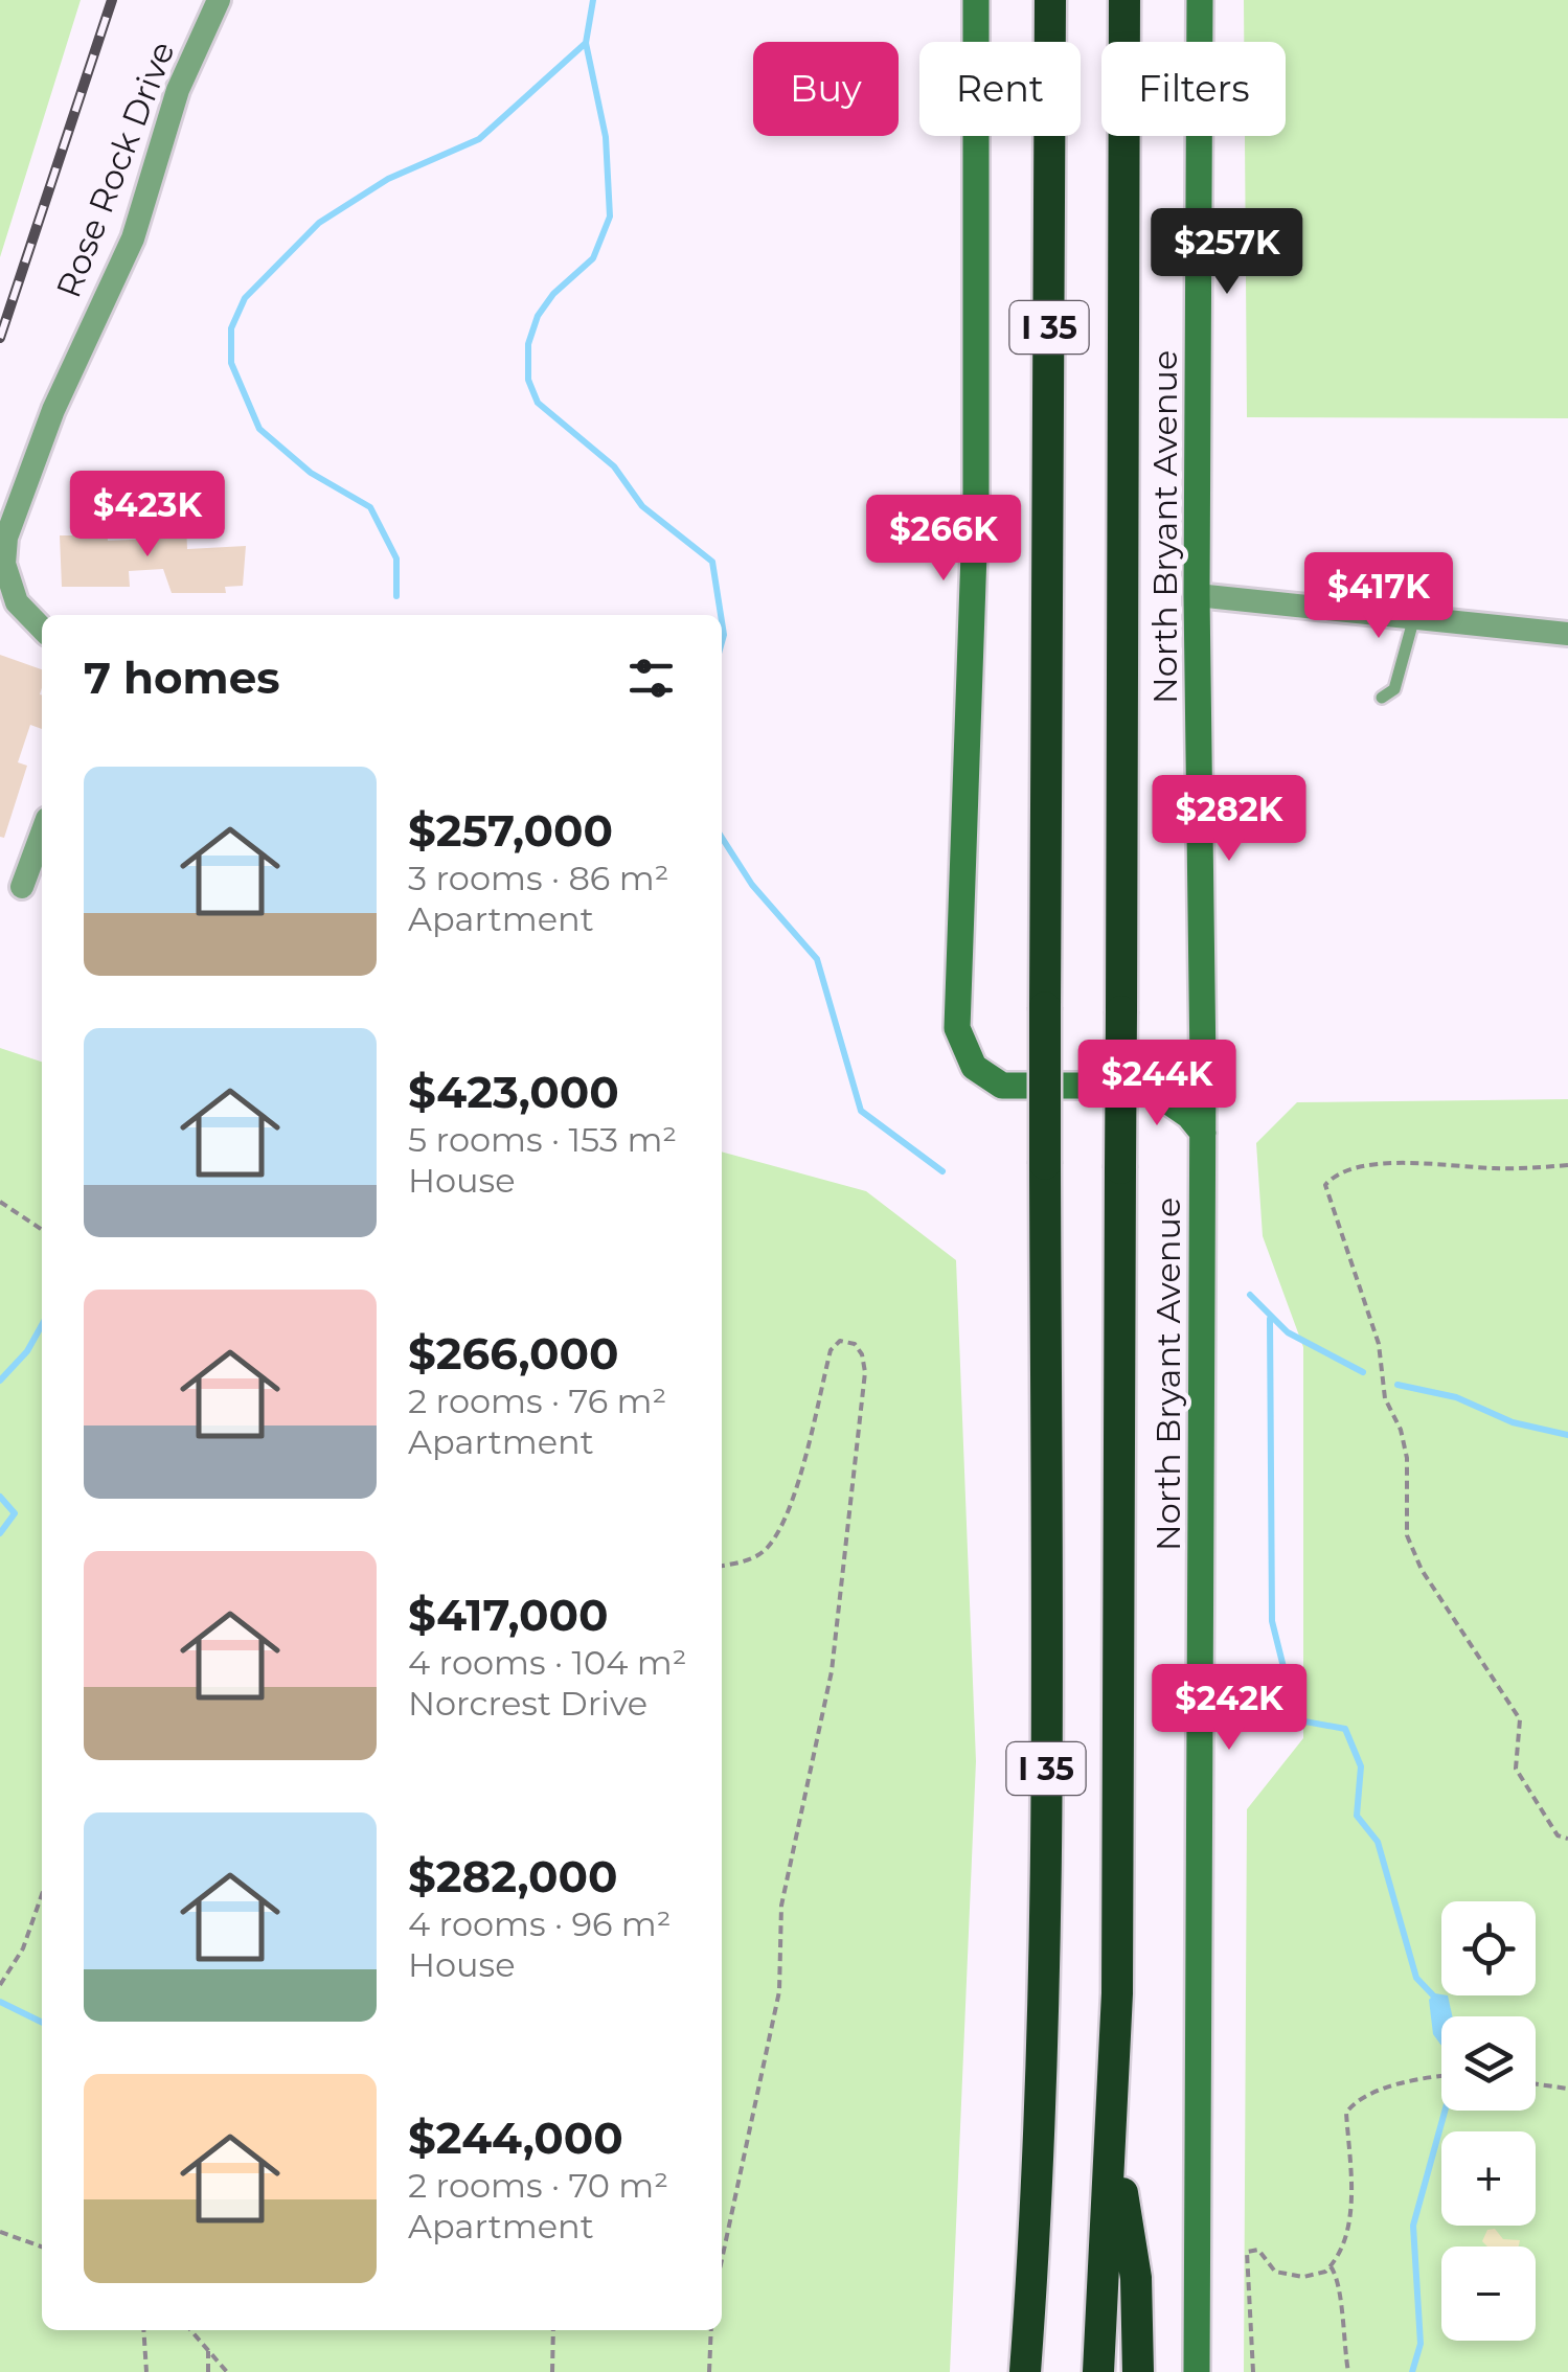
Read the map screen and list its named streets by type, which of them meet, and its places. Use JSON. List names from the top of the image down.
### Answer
{
  "streets": {
    "highway": ["I 35"],
    "main road": ["North Bryant Avenue"],
    "street": ["Rose Rock Drive"]
  },
  "page": {
    "chip": ["Buy", "Rent", "Filters"],
    "price": [
      "$257K",
      "$423K",
      "$266K",
      "$417K",
      "$282K",
      "$244K",
      "$242K"
    ],
    "heading": "7 homes",
    "list": [
      {
        "name": "$257,000",
        "note": "3 rooms · 86 m² · Apartment"
      },
      {
        "name": "$423,000",
        "note": "5 rooms · 153 m² · House"
      },
      {
        "name": "$266,000",
        "note": "2 rooms · 76 m² · Apartment"
      },
      {
        "name": "$417,000",
        "note": "4 rooms · 104 m² · Norcrest Drive"
      },
      {
        "name": "$282,000",
        "note": "4 rooms · 96 m² · House"
      },
      {
        "name": "$244,000",
        "note": "2 rooms · 70 m² · Apartment"
      }
    ],
    "map_buttons": ["+", "−"]
  }
}
